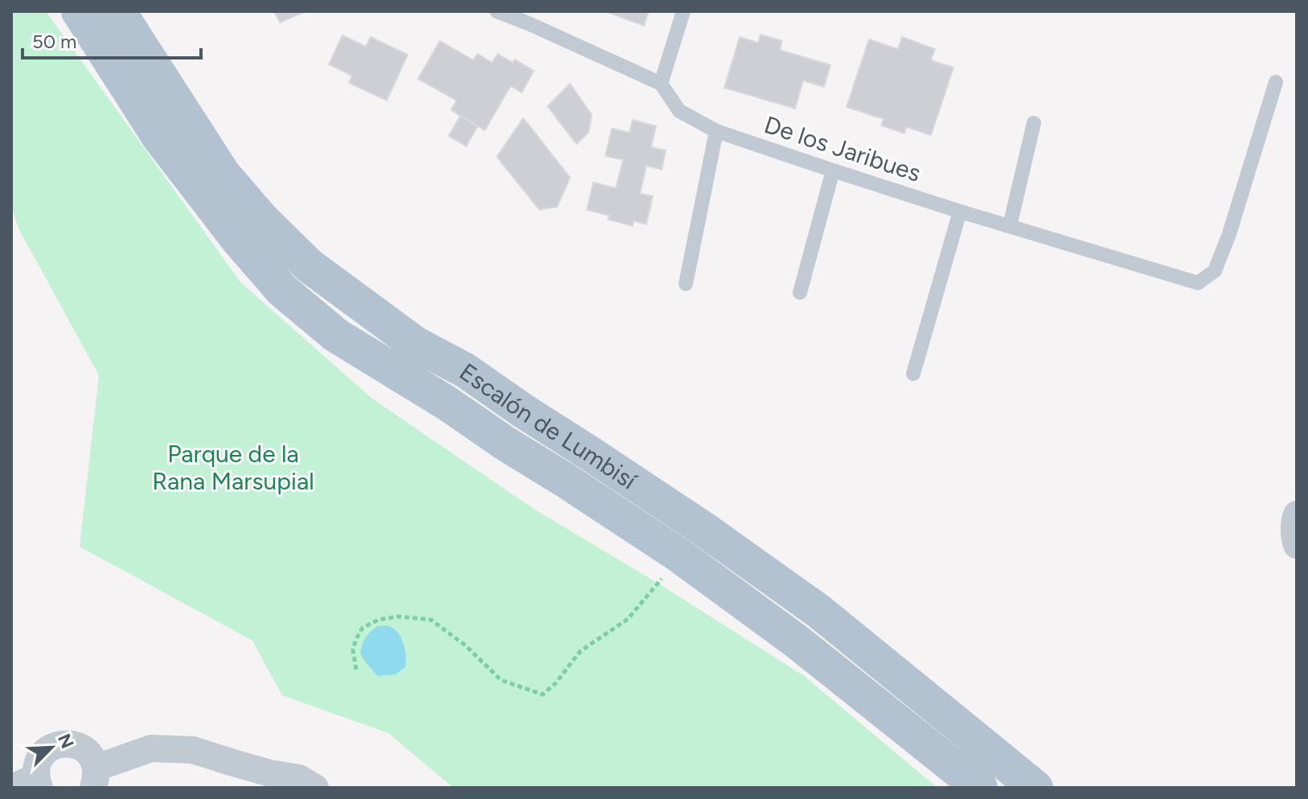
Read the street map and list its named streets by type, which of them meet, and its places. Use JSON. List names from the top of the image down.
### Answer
{
  "streets": {
    "main road": ["Escalón de Lumbisí"],
    "lane": ["De los Jaribues"]
  },
  "parks": ["Parque de la Rana Marsupial"],
  "scale_bar": "50 m",
  "north": "top right"
}
